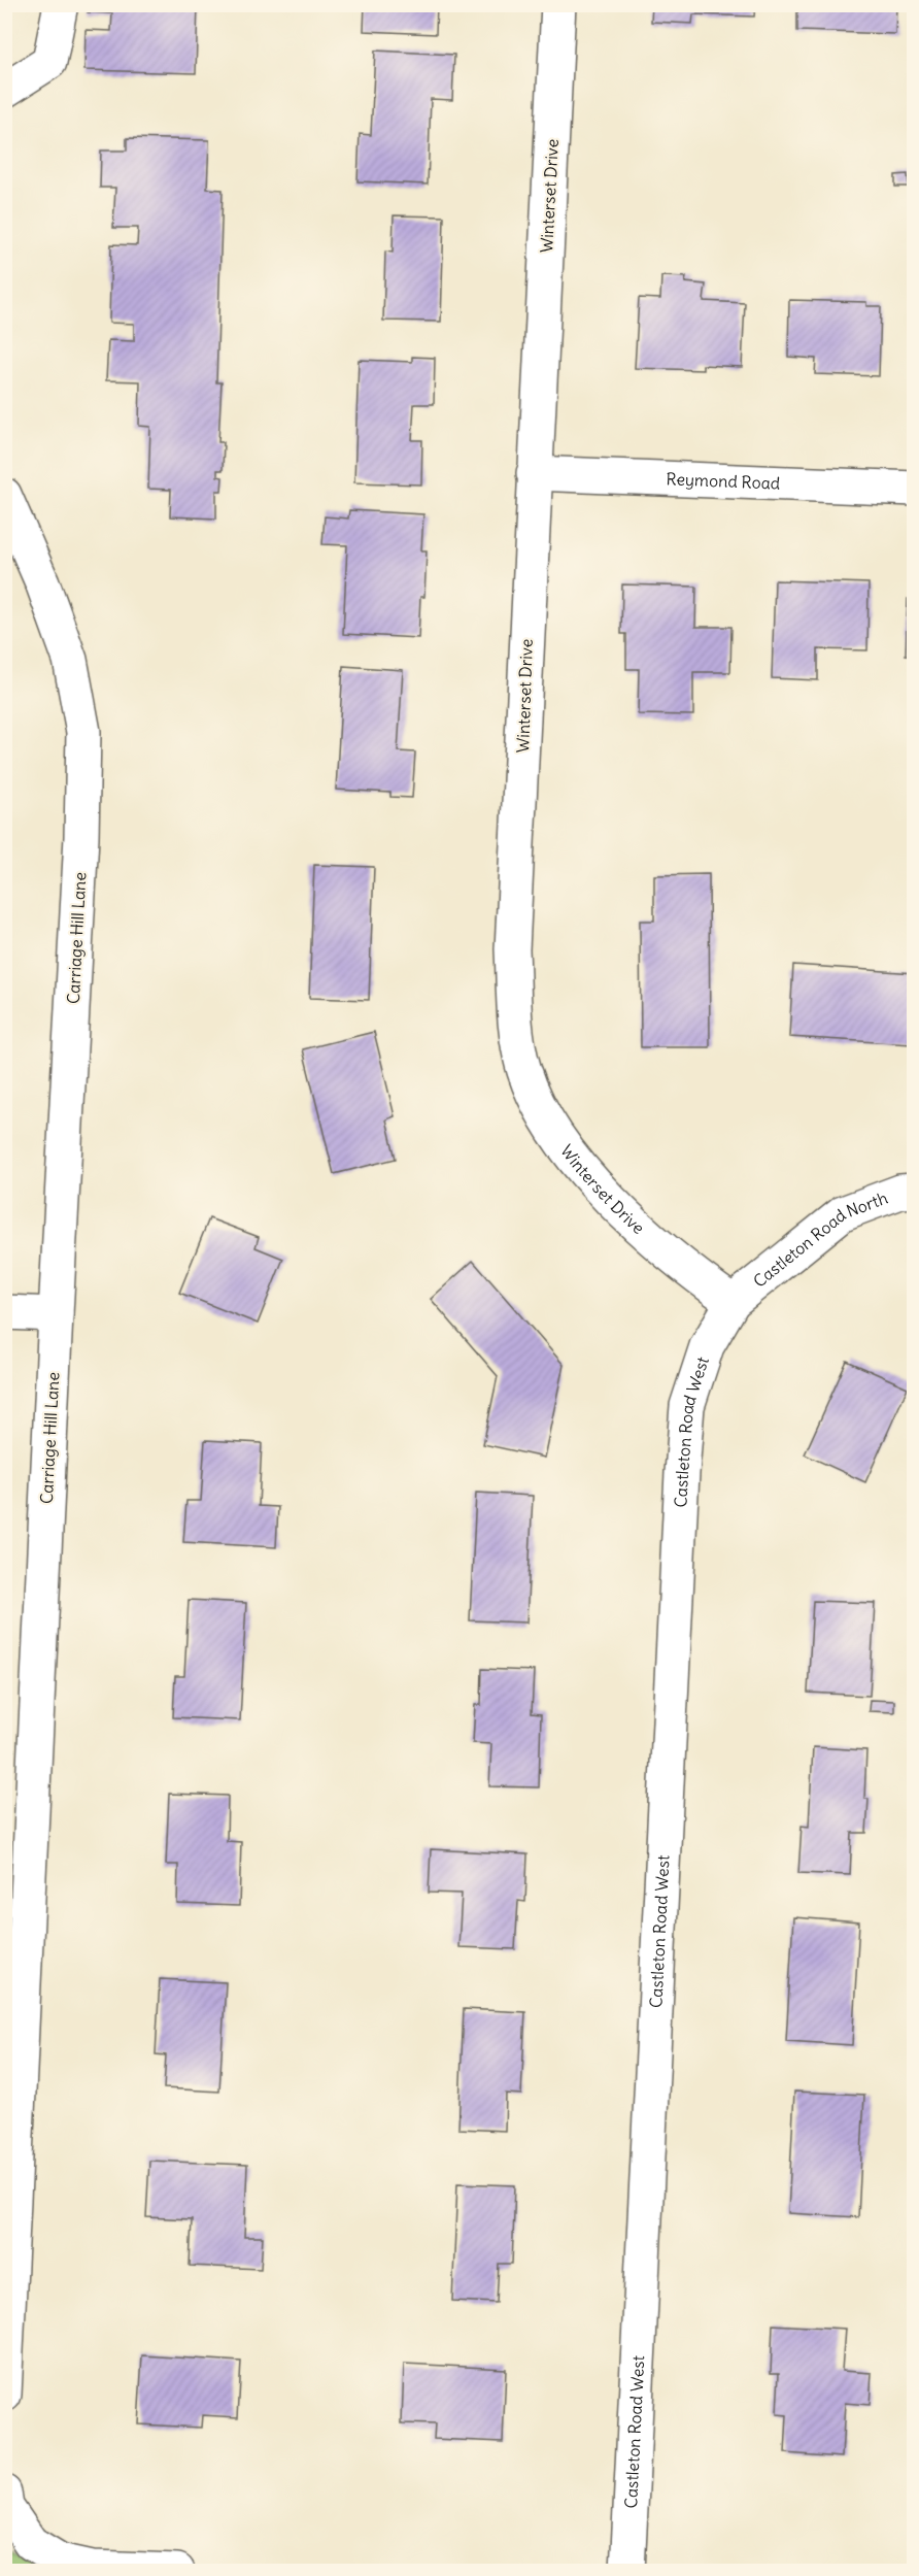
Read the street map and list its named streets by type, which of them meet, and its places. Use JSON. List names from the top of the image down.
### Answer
{
  "streets": {
    "street": [
      "Winterset Drive",
      "Reymond Road",
      "Carriage Hill Lane",
      "Castleton Road North",
      "Castleton Road West"
    ]
  },
  "crossings": [
    ["Winterset Drive", "Reymond Road"],
    ["Winterset Drive", "Castleton Road North"],
    ["Winterset Drive", "Castleton Road West"],
    ["Castleton Road North", "Castleton Road West"]
  ]
}
